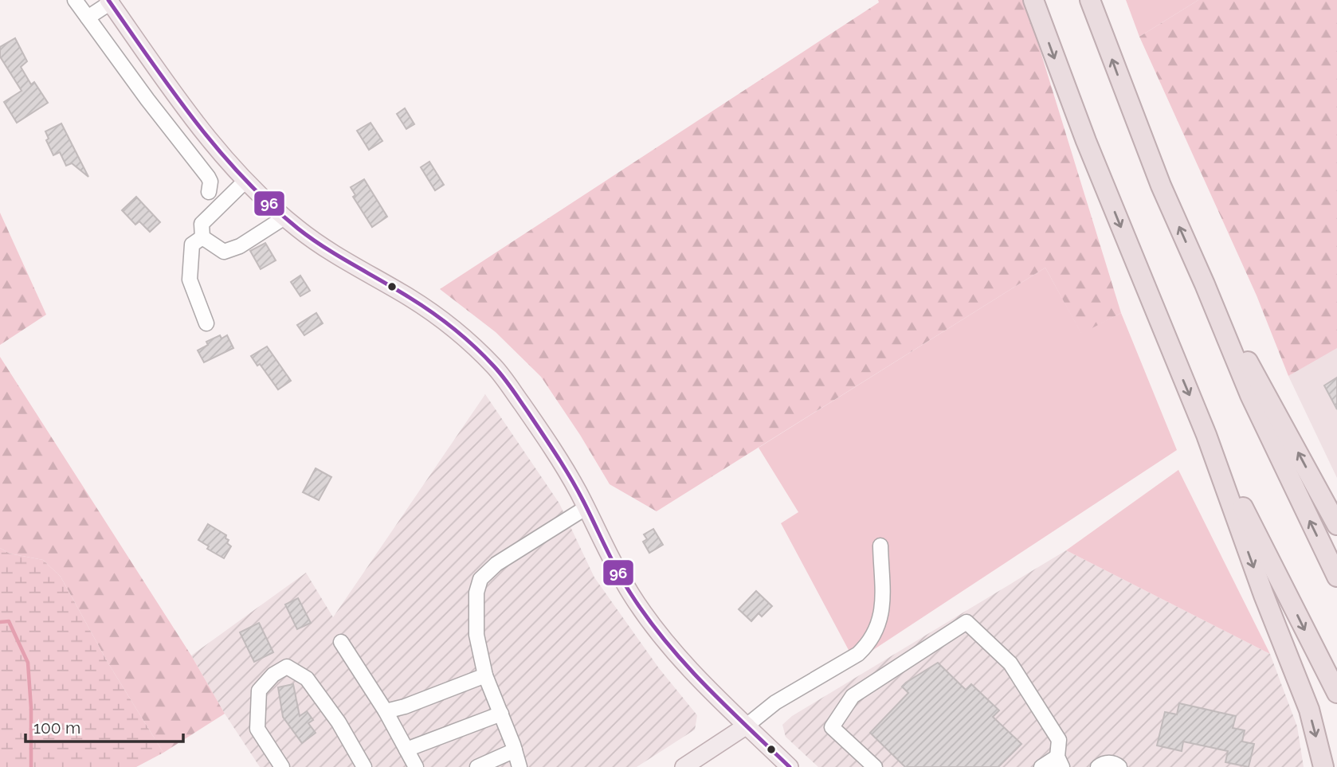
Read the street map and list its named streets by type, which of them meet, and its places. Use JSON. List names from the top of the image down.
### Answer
{
  "lines": ["transit line 96"],
  "scale_bar": "100 m"
}
